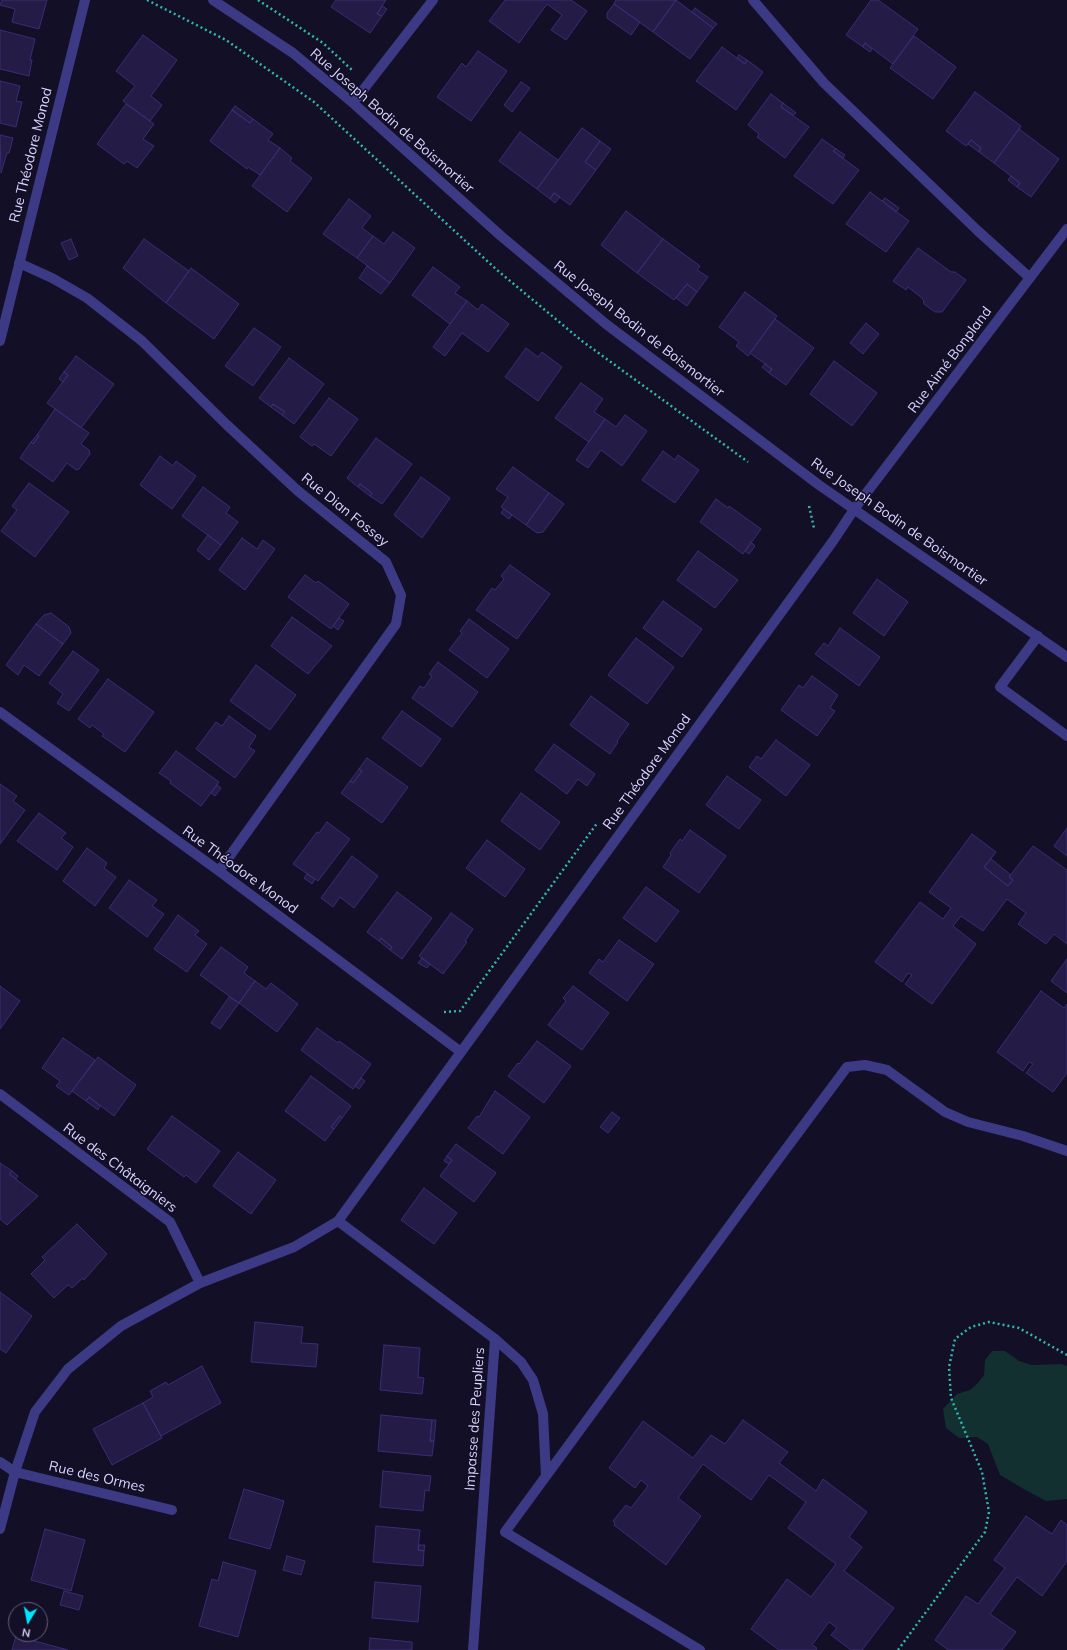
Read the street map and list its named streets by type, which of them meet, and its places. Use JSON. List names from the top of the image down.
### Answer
{
  "streets": {
    "street": [
      "Rue Joseph Bodin de Boismortier",
      "Rue Théodore Monod",
      "Rue Aimé Bonpland",
      "Rue Dian Fossey",
      "Rue des Châtaigniers",
      "Impasse des Peupliers",
      "Rue des Ormes"
    ]
  },
  "crossings": [
    ["Rue Joseph Bodin de Boismortier", "Rue Théodore Monod"],
    ["Rue Joseph Bodin de Boismortier", "Rue Aimé Bonpland"],
    ["Rue Théodore Monod", "Rue Aimé Bonpland"],
    ["Rue Théodore Monod", "Rue Dian Fossey"],
    ["Rue Théodore Monod", "Rue des Châtaigniers"],
    ["Rue Théodore Monod", "Impasse des Peupliers"]
  ],
  "north": "bottom"
}
